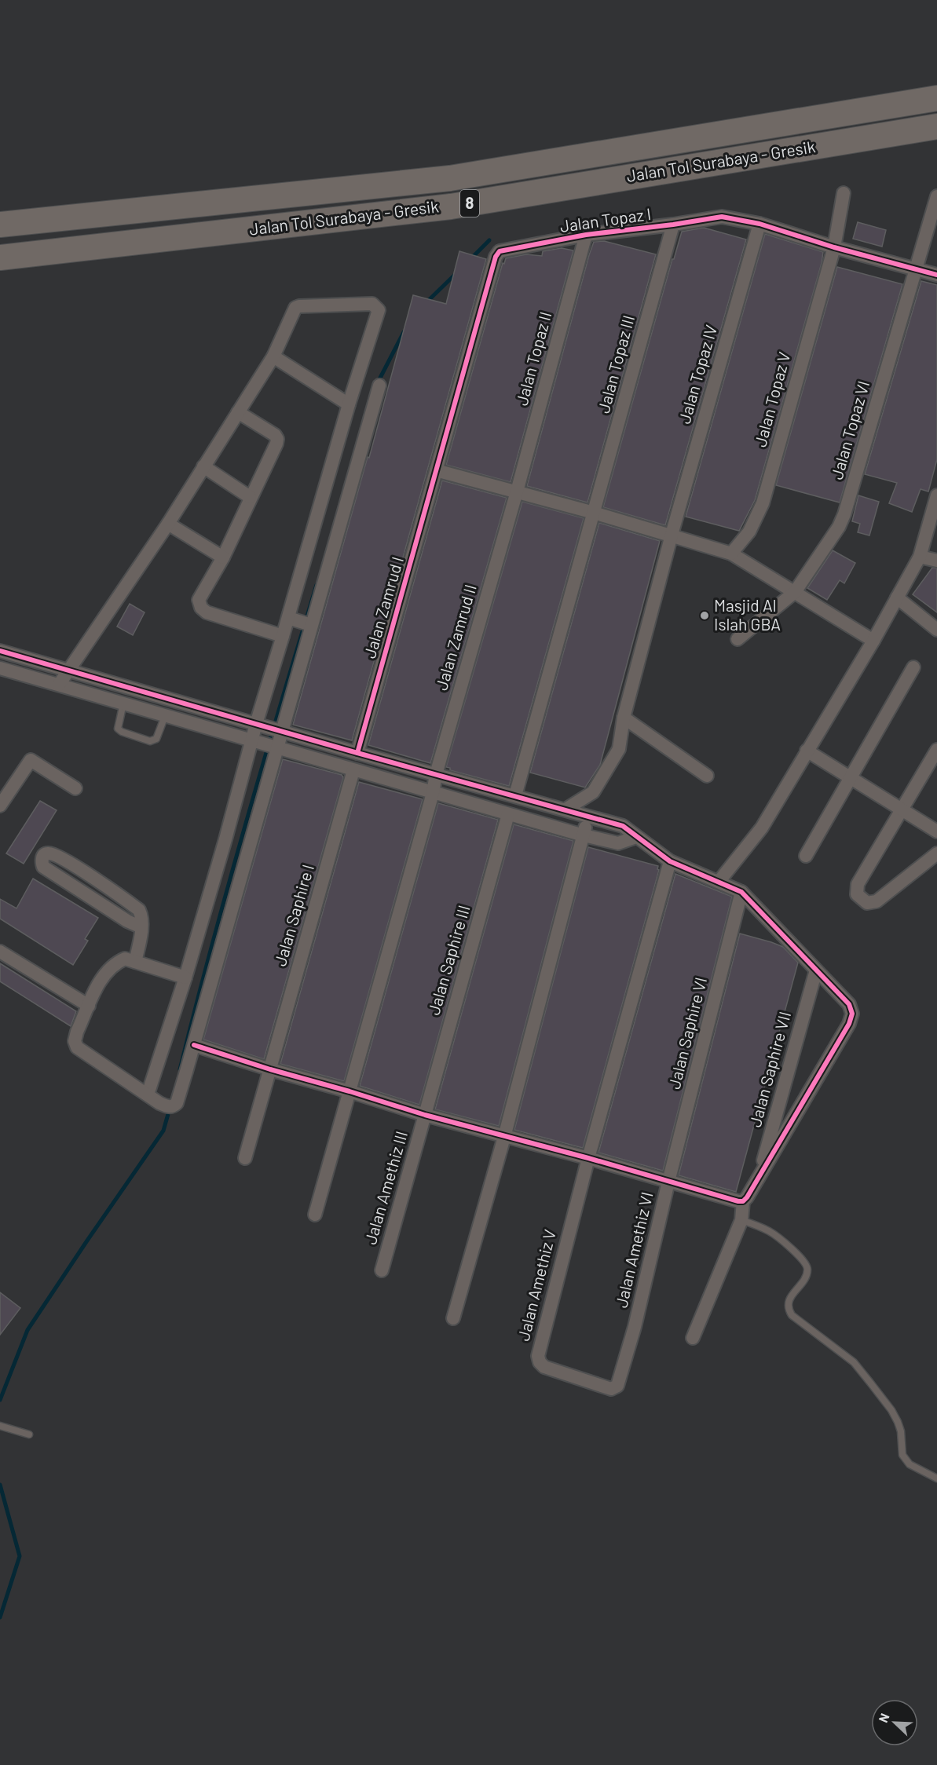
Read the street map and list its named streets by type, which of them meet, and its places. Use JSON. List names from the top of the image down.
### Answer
{
  "streets": {
    "highway": ["Jalan Tol Surabaya - Gresik", "8"],
    "street": [
      "Jalan Topaz I",
      "Jalan Topaz II",
      "Jalan Topaz III",
      "Jalan Topaz IV",
      "Jalan Topaz V",
      "Jalan Topaz VI",
      "Jalan Zamrud I",
      "Jalan Zamrud II",
      "Jalan Saphire I",
      "Jalan Saphire III",
      "Jalan Saphire VI",
      "Jalan Saphire VII",
      "Jalan Amethiz III",
      "Jalan Amethiz VI",
      "Jalan Amethiz V"
    ]
  },
  "crossings": [
    ["Jalan Topaz I", "Jalan Topaz II"],
    ["Jalan Topaz I", "Jalan Topaz III"],
    ["Jalan Topaz I", "Jalan Topaz IV"],
    ["Jalan Topaz I", "Jalan Topaz V"],
    ["Jalan Topaz I", "Jalan Topaz VI"],
    ["Jalan Topaz I", "Jalan Zamrud I"],
    ["Jalan Topaz II", "Jalan Zamrud II"],
    ["Jalan Saphire III", "Jalan Amethiz III"],
    ["Jalan Saphire VI", "Jalan Amethiz VI"],
    ["Jalan Amethiz VI", "Jalan Amethiz V"]
  ],
  "places": ["Masjid Al Islah GBA"],
  "north": "top left"
}
